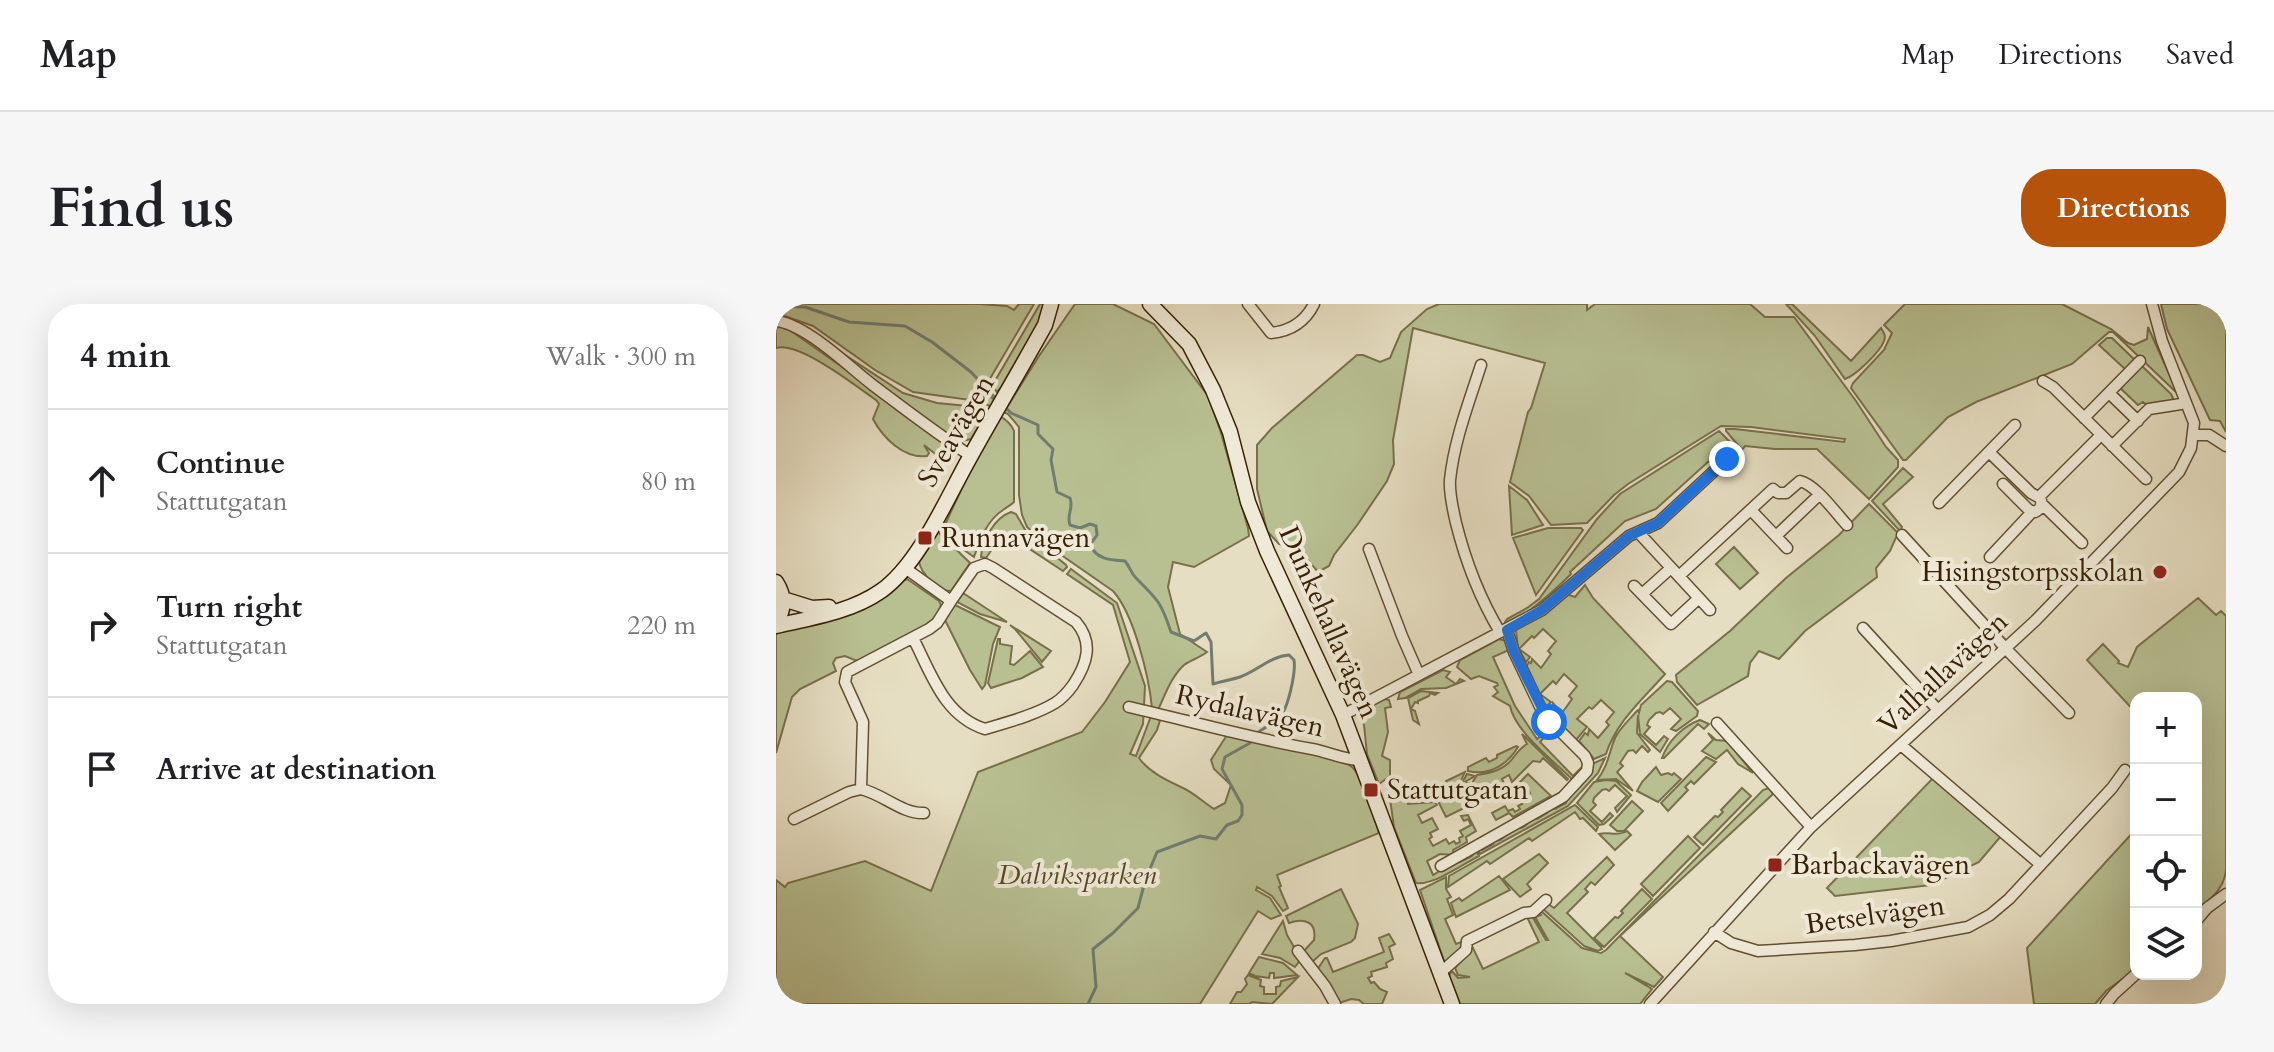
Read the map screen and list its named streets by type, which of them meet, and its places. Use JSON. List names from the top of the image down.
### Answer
{
  "streets": {
    "street": [
      "Sveavägen",
      "Dunkehallavägen",
      "Valhallavägen",
      "Rydalavägen",
      "Betselvägen"
    ]
  },
  "crossings": [
    ["Dunkehallavägen", "Rydalavägen"],
    ["Valhallavägen", "Betselvägen"]
  ],
  "parks": ["Dalviksparken"],
  "places": {
    "transit": ["Runnavägen", "Stattutgatan", "Barbackavägen"],
    "other": ["Hisingstorpsskolan"]
  },
  "page": {
    "header": "Map",
    "nav": ["Map", "Directions", "Saved"],
    "buttons": "Directions",
    "title": "Find us",
    "heading": ["4 min", "Walk · 300 m"],
    "list": [
      ["Continue", "Stattutgatan", "80 m"],
      ["Turn right", "Stattutgatan", "220 m"],
      "Arrive at destination"
    ],
    "map_buttons": ["+", "−"]
  }
}
